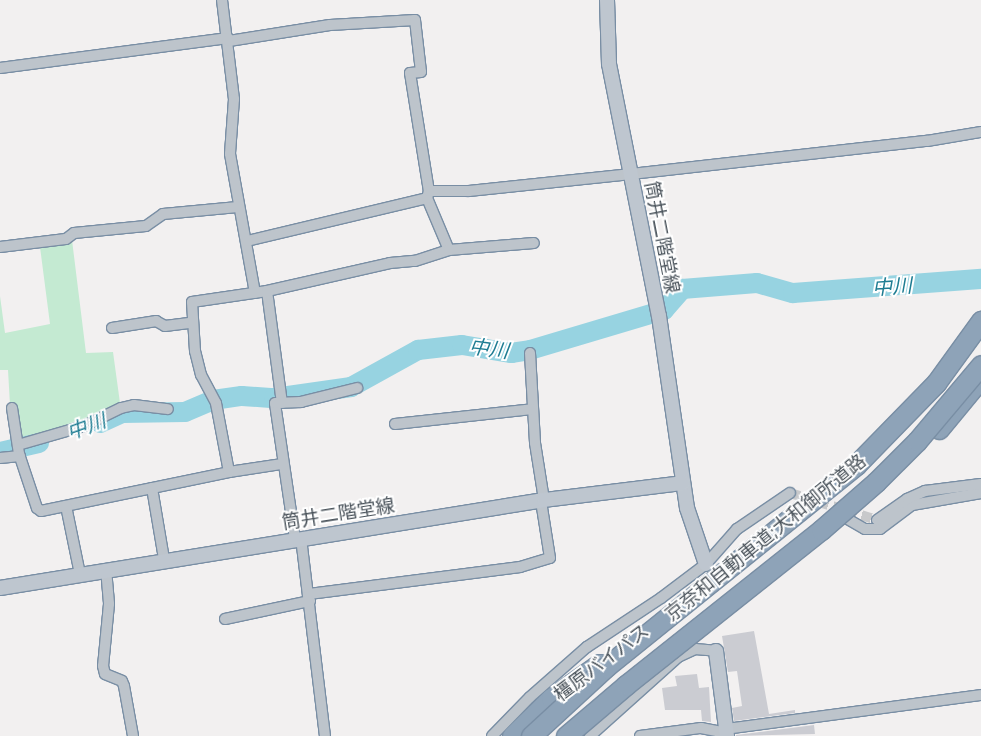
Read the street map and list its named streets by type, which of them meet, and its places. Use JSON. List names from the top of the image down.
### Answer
{
  "streets": {
    "highway": ["京奈和自動車道;大和御所道路", "橿原バイパス"],
    "main road": ["筒井二階堂線"]
  },
  "water": ["中川"]
}
